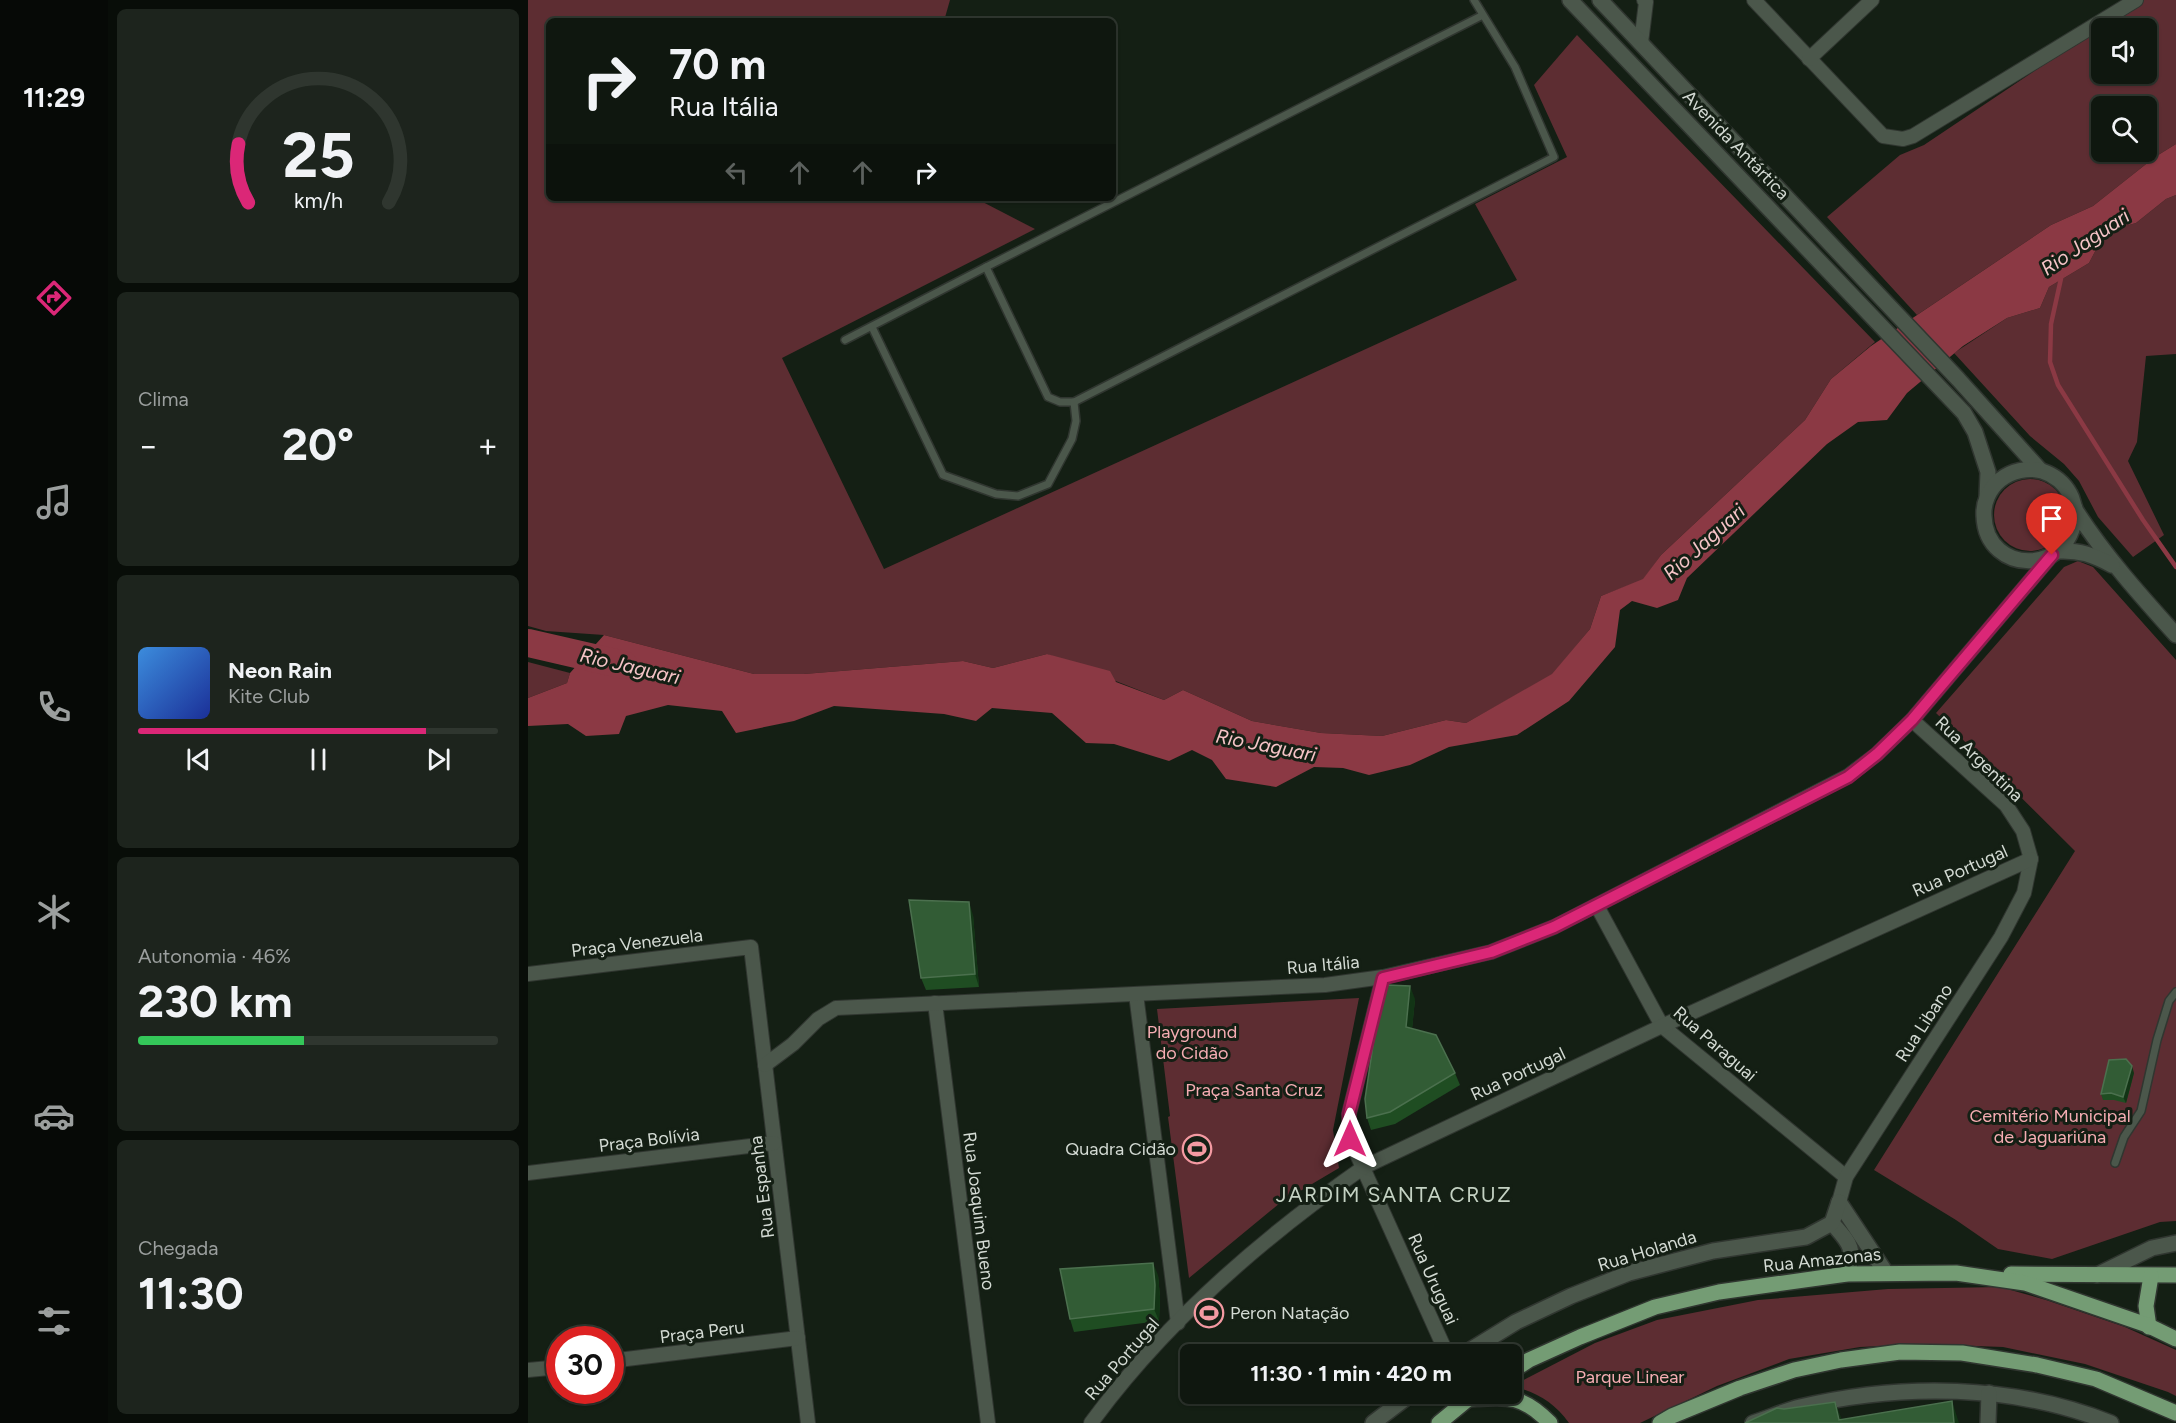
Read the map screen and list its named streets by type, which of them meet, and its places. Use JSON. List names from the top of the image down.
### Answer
{
  "streets": {
    "main road": ["Rua Amazonas"],
    "street": [
      "Avenida Antártica",
      "Rua Argentina",
      "Rua Portugal",
      "Praça Venezuela",
      "Rua Itália",
      "Rua Libano",
      "Rua Paraguai",
      "Praça Bolívia",
      "Rua Espanha",
      "Rua Joaquim Bueno",
      "Rua Holanda",
      "Rua Uruguai",
      "Praça Peru"
    ]
  },
  "crossings": [
    ["Avenida Antártica", "Rua Itália"],
    ["Rua Argentina", "Rua Portugal"],
    ["Rua Argentina", "Rua Itália"],
    ["Rua Argentina", "Rua Libano"],
    ["Rua Portugal", "Rua Libano"],
    ["Rua Portugal", "Rua Paraguai"],
    ["Rua Portugal", "Rua Uruguai"],
    ["Praça Venezuela", "Rua Espanha"],
    ["Rua Itália", "Rua Paraguai"],
    ["Rua Itália", "Rua Espanha"],
    ["Rua Itália", "Rua Joaquim Bueno"],
    ["Rua Itália", "Rua Uruguai"],
    ["Rua Libano", "Rua Paraguai"],
    ["Praça Bolívia", "Rua Espanha"],
    ["Rua Espanha", "Praça Peru"]
  ],
  "districts": ["JARDIM SANTA CRUZ"],
  "water": ["Rio Jaguari"],
  "parks": [
    "Playground do Cidão",
    "Praça Santa Cruz",
    "Cemitério Municipal de Jaguariúna",
    "Parque Linear"
  ],
  "places": {
    "sports": ["Quadra Cidão", "Peron Natação"]
  },
  "page": {
    "tabs": "11:29",
    "turn": ["70 m", "Rua Itália"],
    "tile": [
      "Clima",
      ["Autonomia · 46%", "230 km"],
      ["Chegada", "11:30"]
    ],
    "heat": ["−", "20°", "+"],
    "song": ["Neon Rain", "Kite Club"],
    "limit": "30",
    "trip": "11:30 · 1 min · 420 m",
    "gauge": ["25", "km/h"]
  }
}
